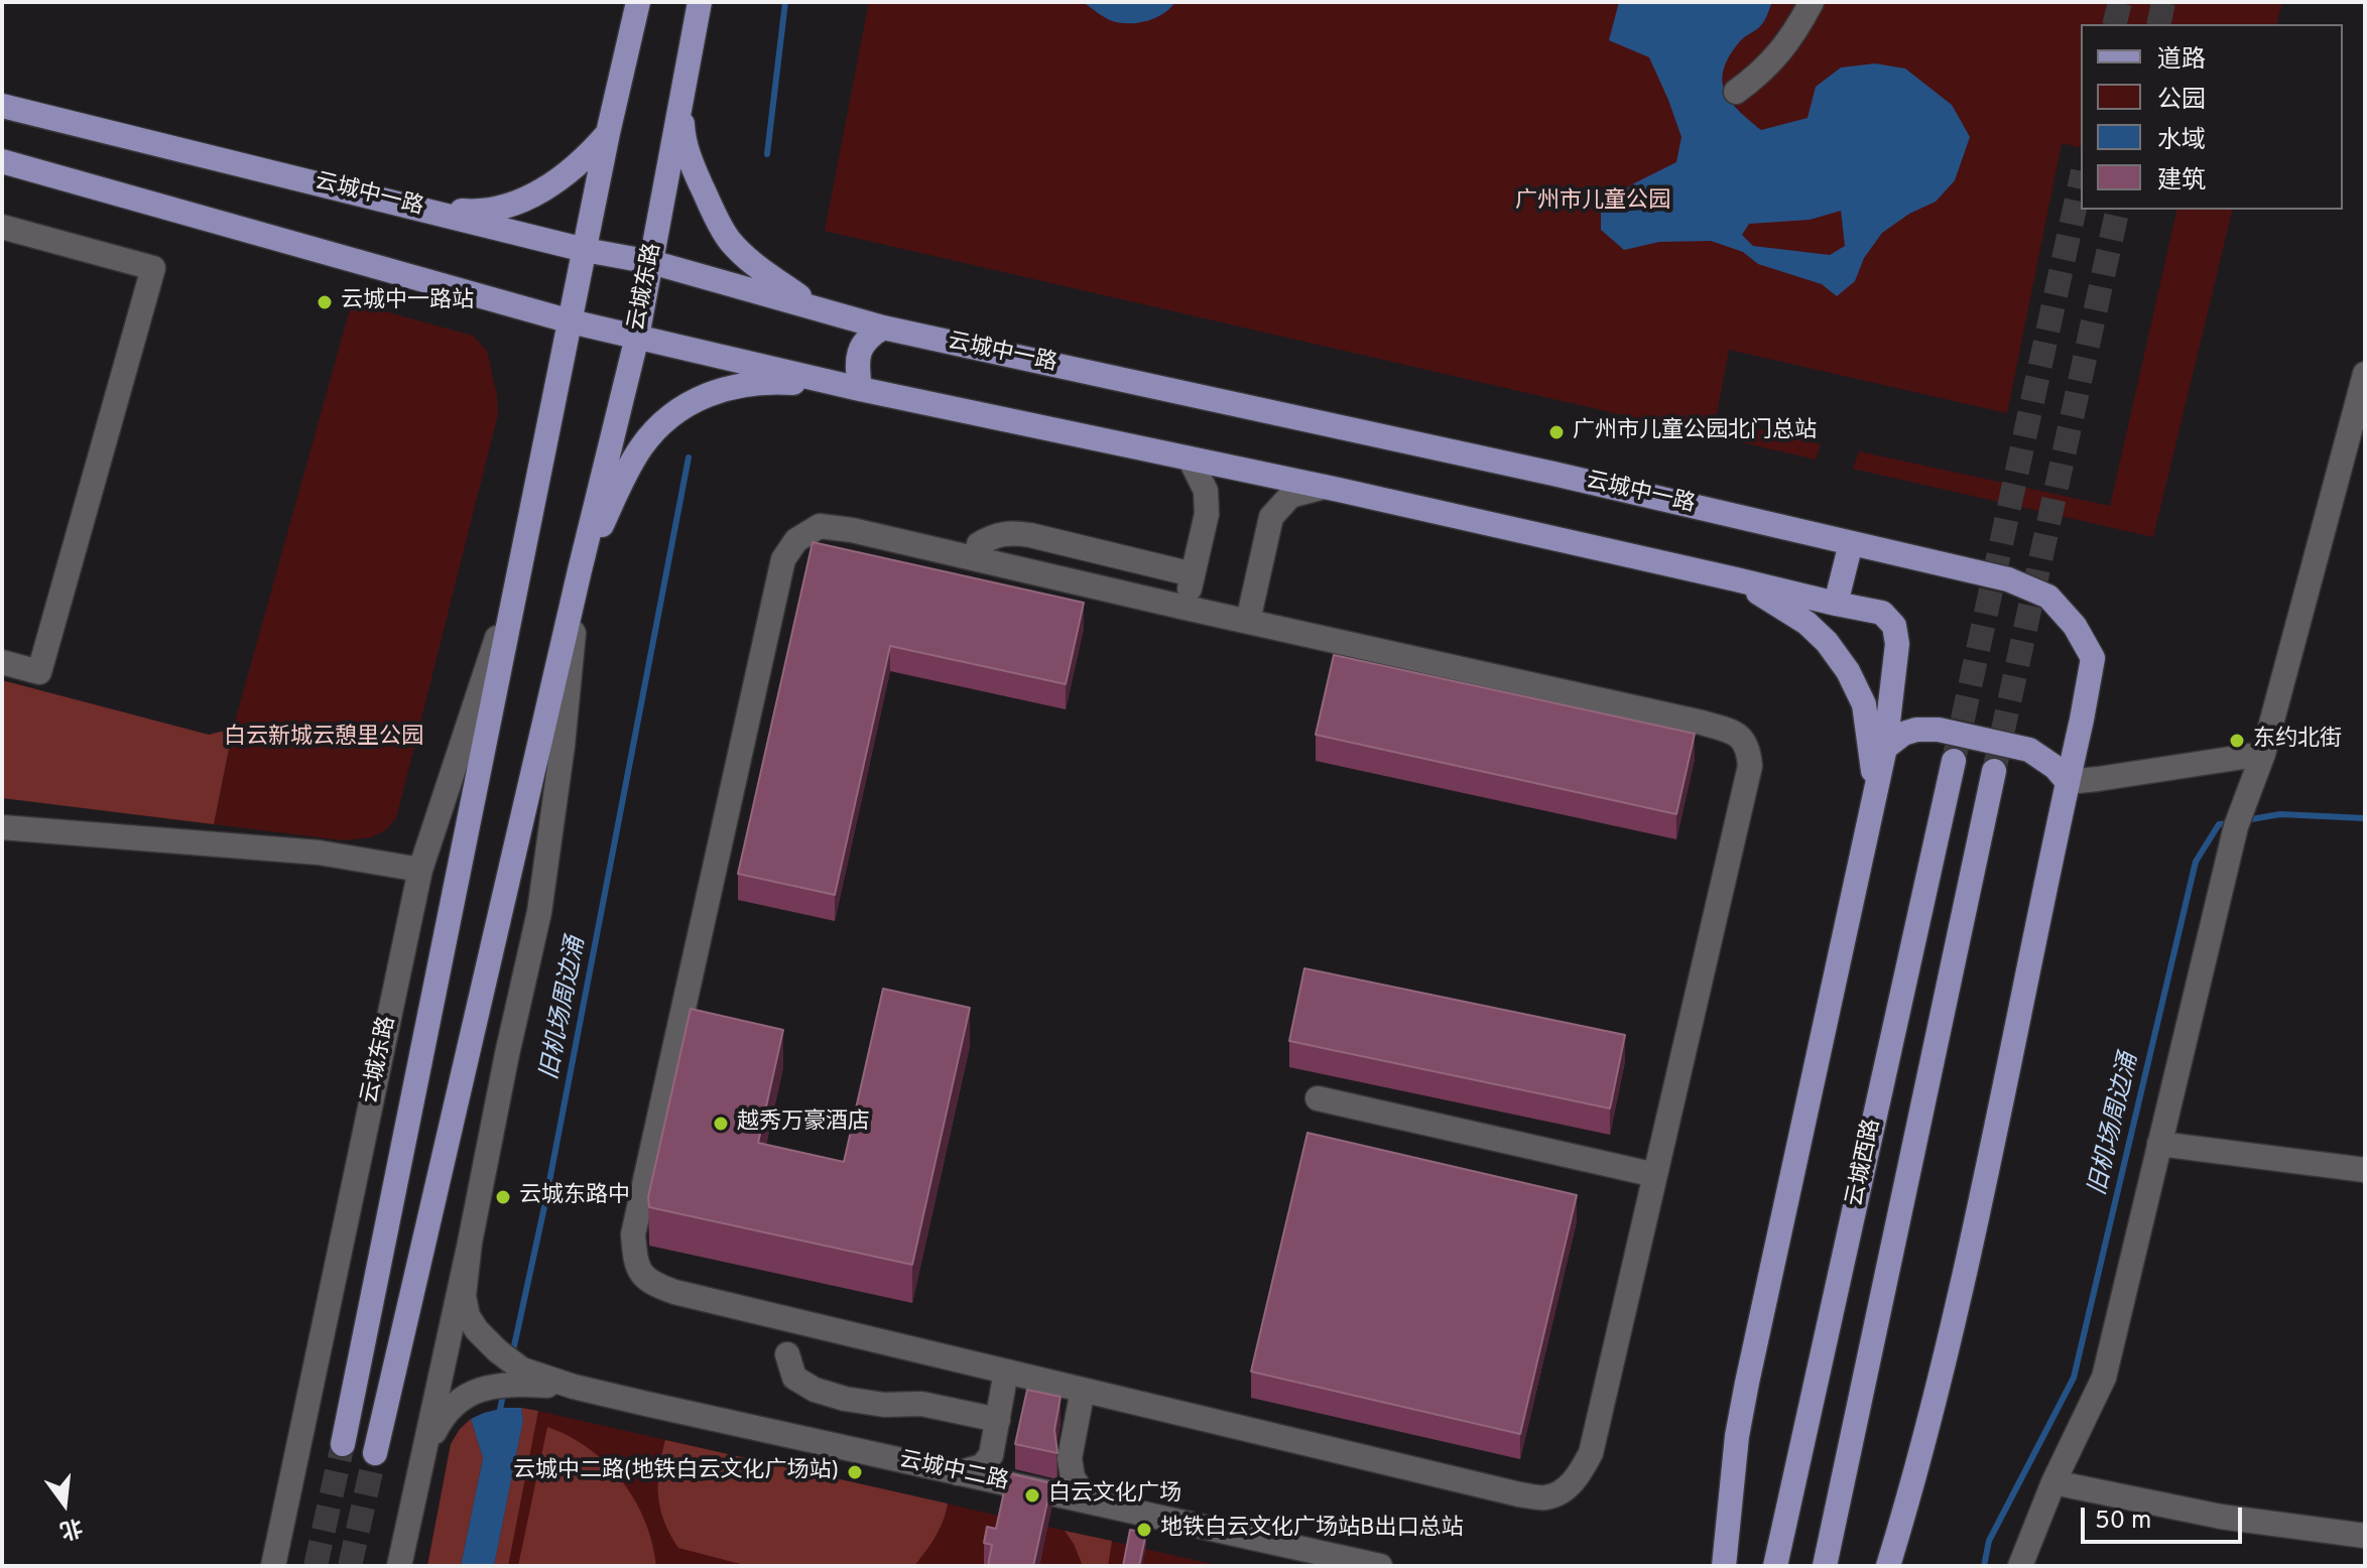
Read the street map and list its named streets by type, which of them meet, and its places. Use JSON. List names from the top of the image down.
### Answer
{
  "streets": {
    "main road": ["云城中一路", "云城东路", "云城西路"],
    "street": ["云城中二路"]
  },
  "crossings": [
    ["云城中一路", "云城东路"]
  ],
  "water": ["旧机场周边涌"],
  "parks": ["广州市儿童公园", "白云新城云憩里公园"],
  "places": [
    "云城中一路站",
    "广州市儿童公园北门总站",
    "东约北街",
    "越秀万豪酒店",
    "云城东路中",
    "云城中二路(地铁白云文化广场站)",
    "白云文化广场",
    "地铁白云文化广场站B出口总站"
  ],
  "legend": [
    "道路",
    "公园",
    "水域",
    "建筑"
  ],
  "scale_bar": "50 m",
  "north": "bottom"
}
